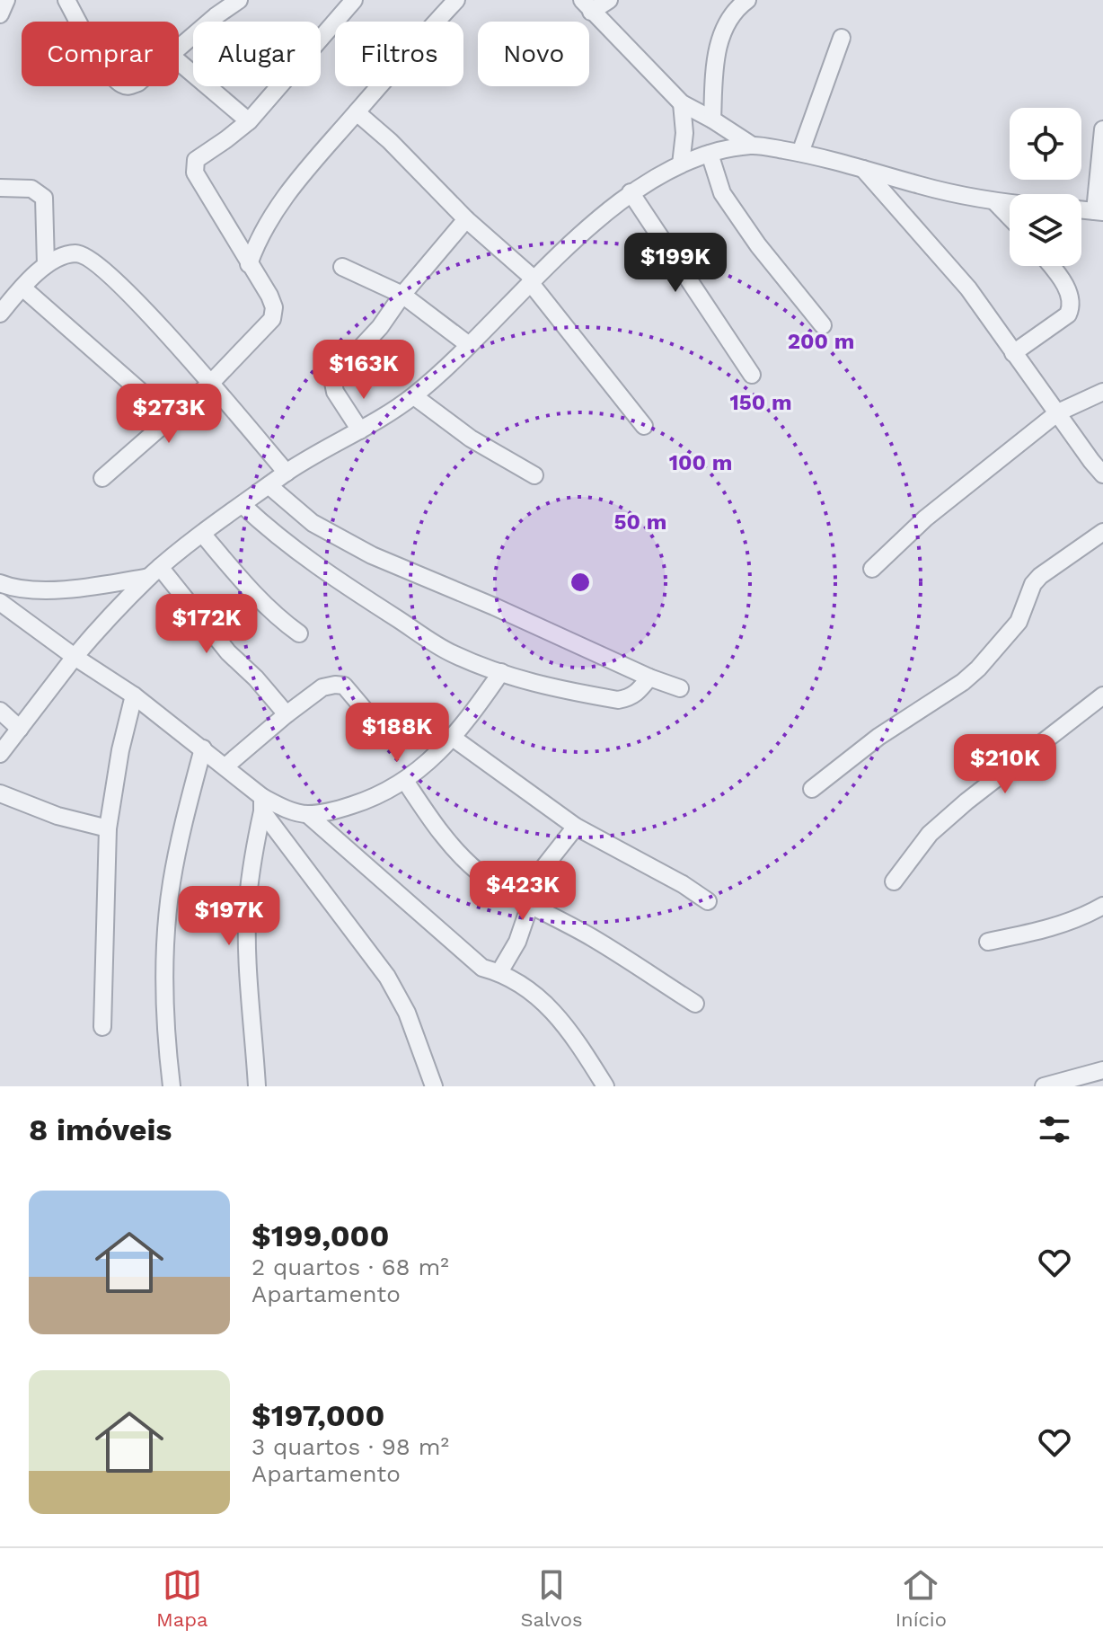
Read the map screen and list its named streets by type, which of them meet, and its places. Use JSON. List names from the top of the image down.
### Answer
{
  "page": {
    "chip": [
      "Comprar",
      "Alugar",
      "Filtros",
      "Novo"
    ],
    "price": [
      "$199K",
      "$163K",
      "$273K",
      "$172K",
      "$188K",
      "$210K",
      "$423K",
      "$197K"
    ],
    "heading": "8 imóveis",
    "list": [
      {
        "name": "$199,000",
        "note": "2 quartos · 68 m² · Apartamento"
      },
      {
        "name": "$197,000",
        "note": "3 quartos · 98 m² · Apartamento"
      }
    ],
    "tabs": ["Mapa", "Salvos", "Início"]
  },
  "rings": [
    "200 m",
    "150 m",
    "100 m",
    "50 m"
  ]
}
